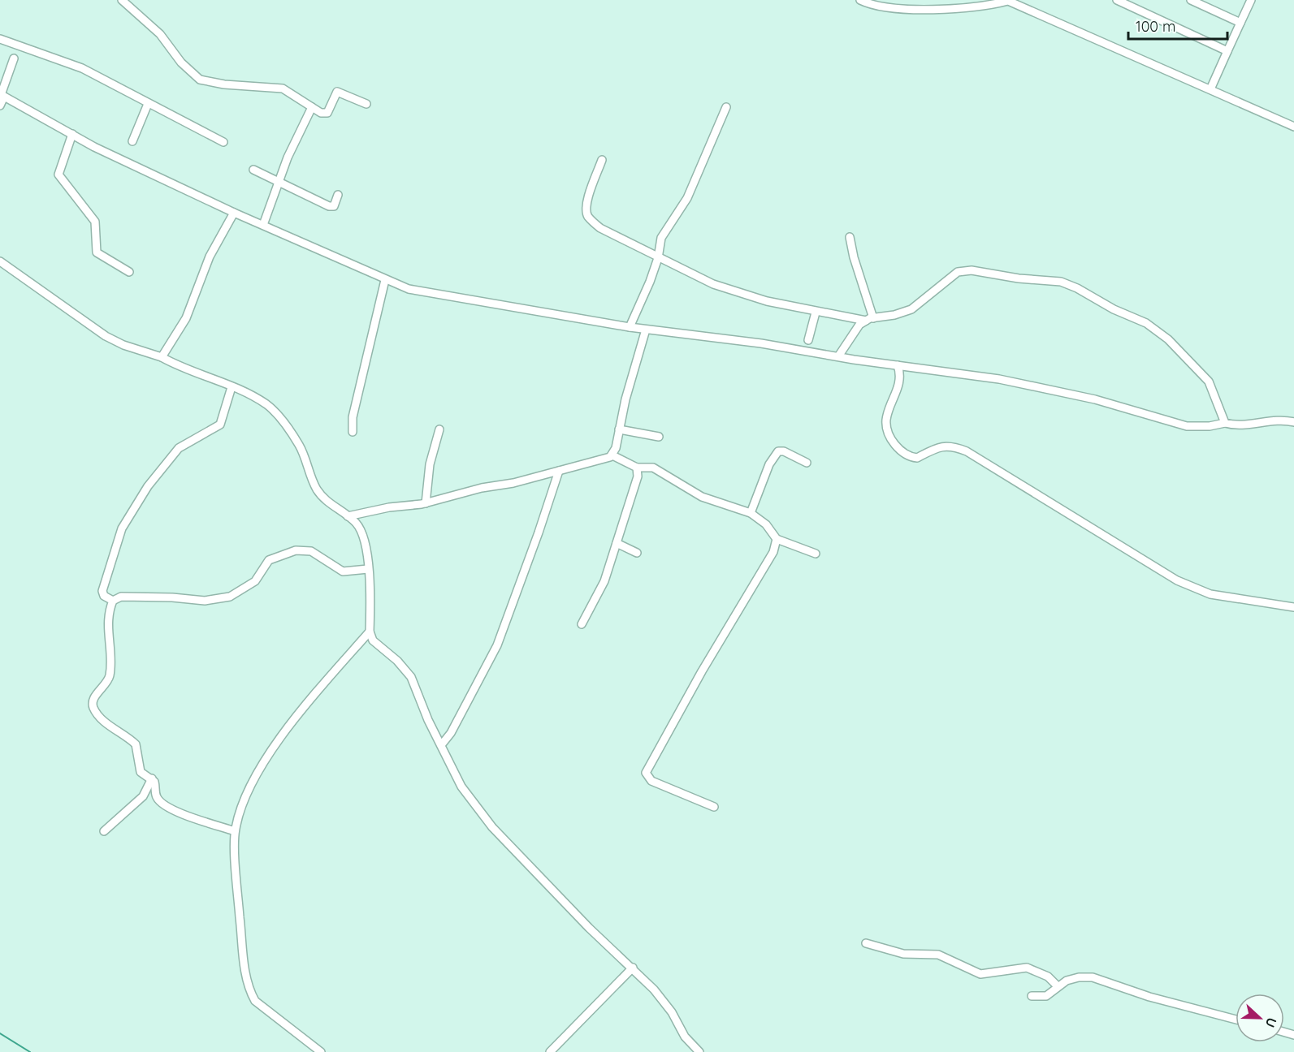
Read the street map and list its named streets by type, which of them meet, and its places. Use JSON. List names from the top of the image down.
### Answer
{
  "scale_bar": "100 m",
  "north": "right"
}
